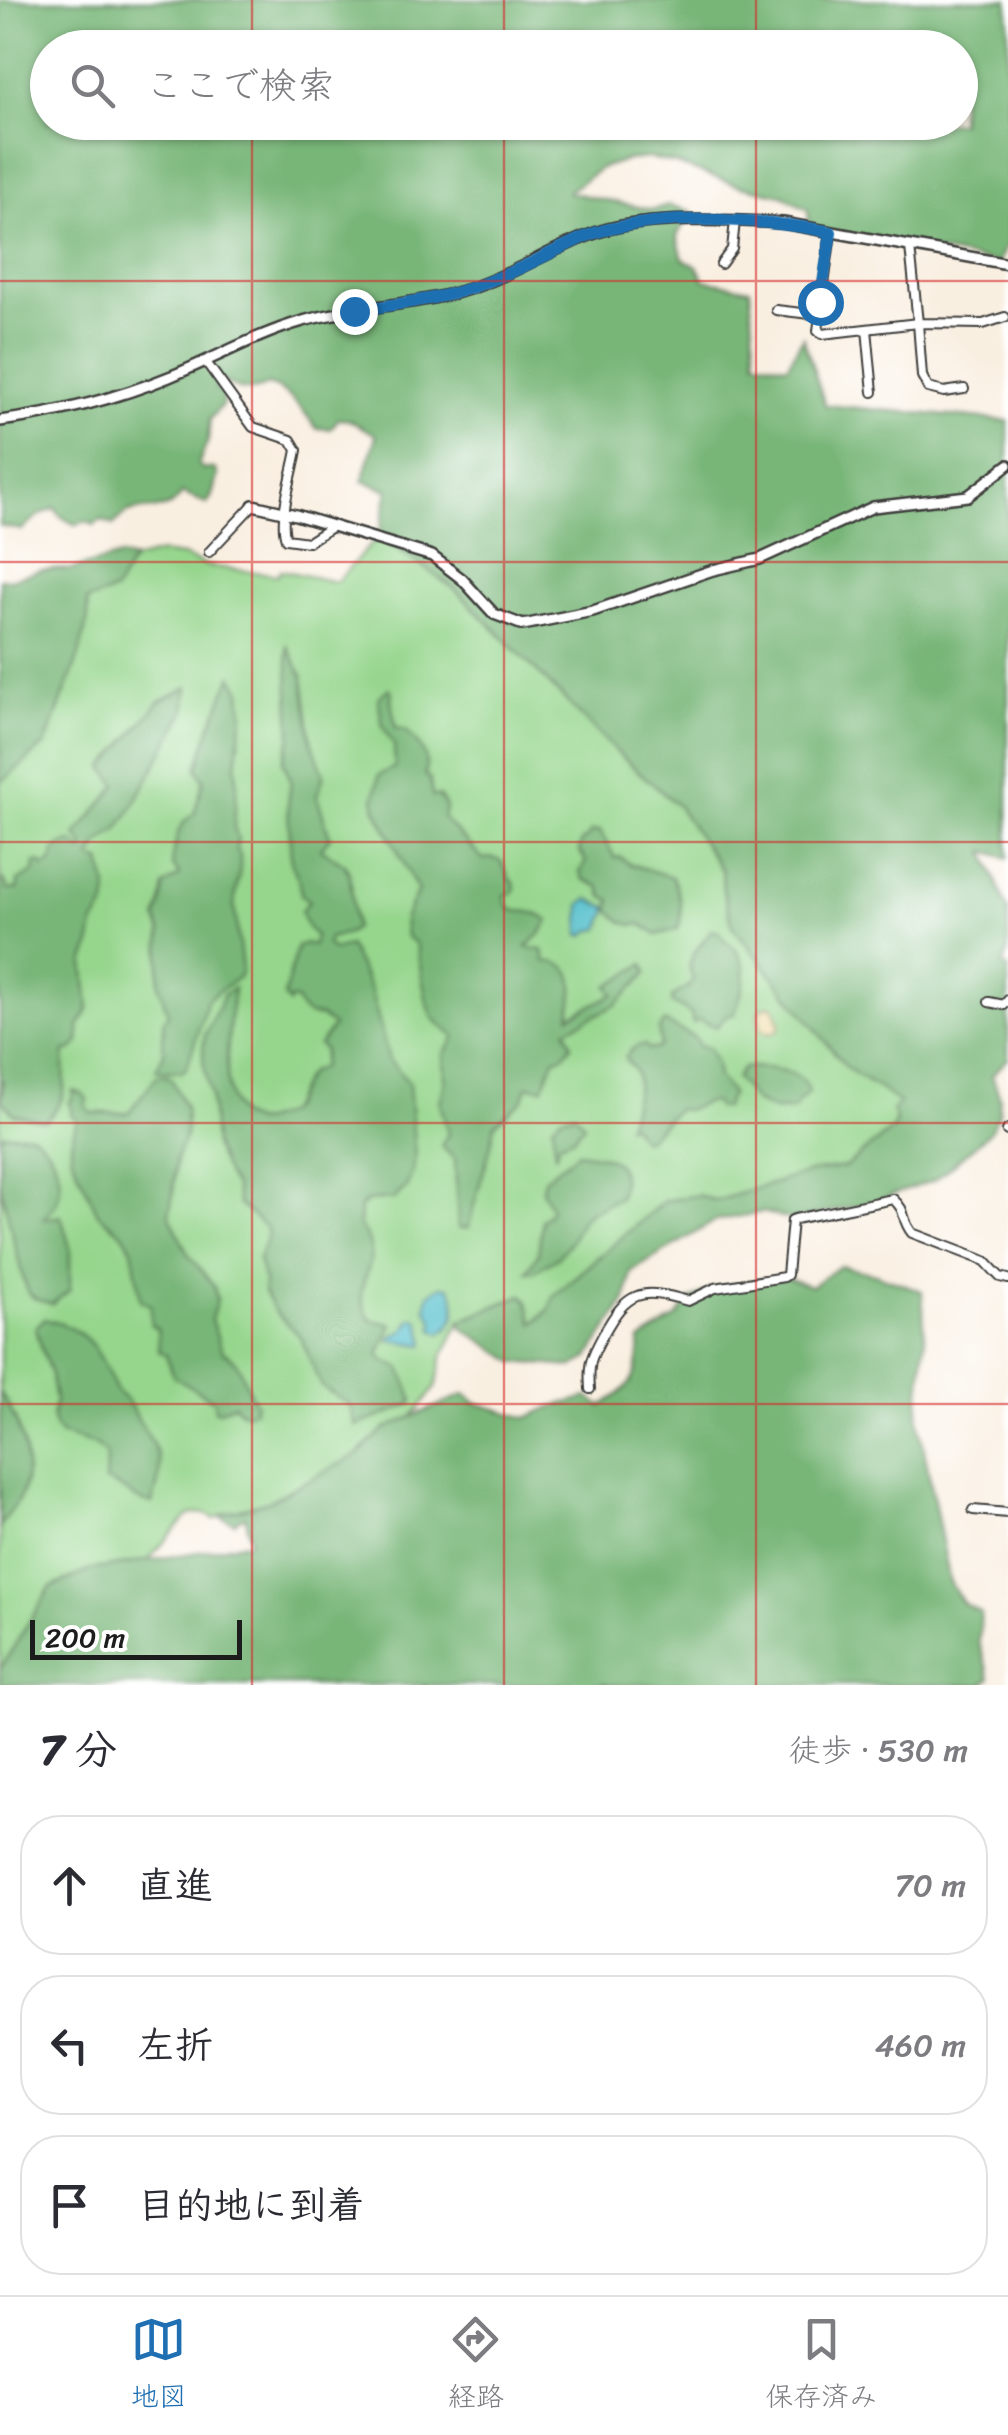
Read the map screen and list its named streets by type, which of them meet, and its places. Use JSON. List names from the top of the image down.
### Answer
{
  "scale_bar": "200 m",
  "page": {
    "search": "ここで検索",
    "scale": "200 m",
    "heading": ["7 分", "徒歩 · 530 m"],
    "list": [
      ["直進", "70 m"],
      ["左折", "460 m"],
      "目的地に到着"
    ],
    "nav": ["地図", "経路", "保存済み"]
  }
}
